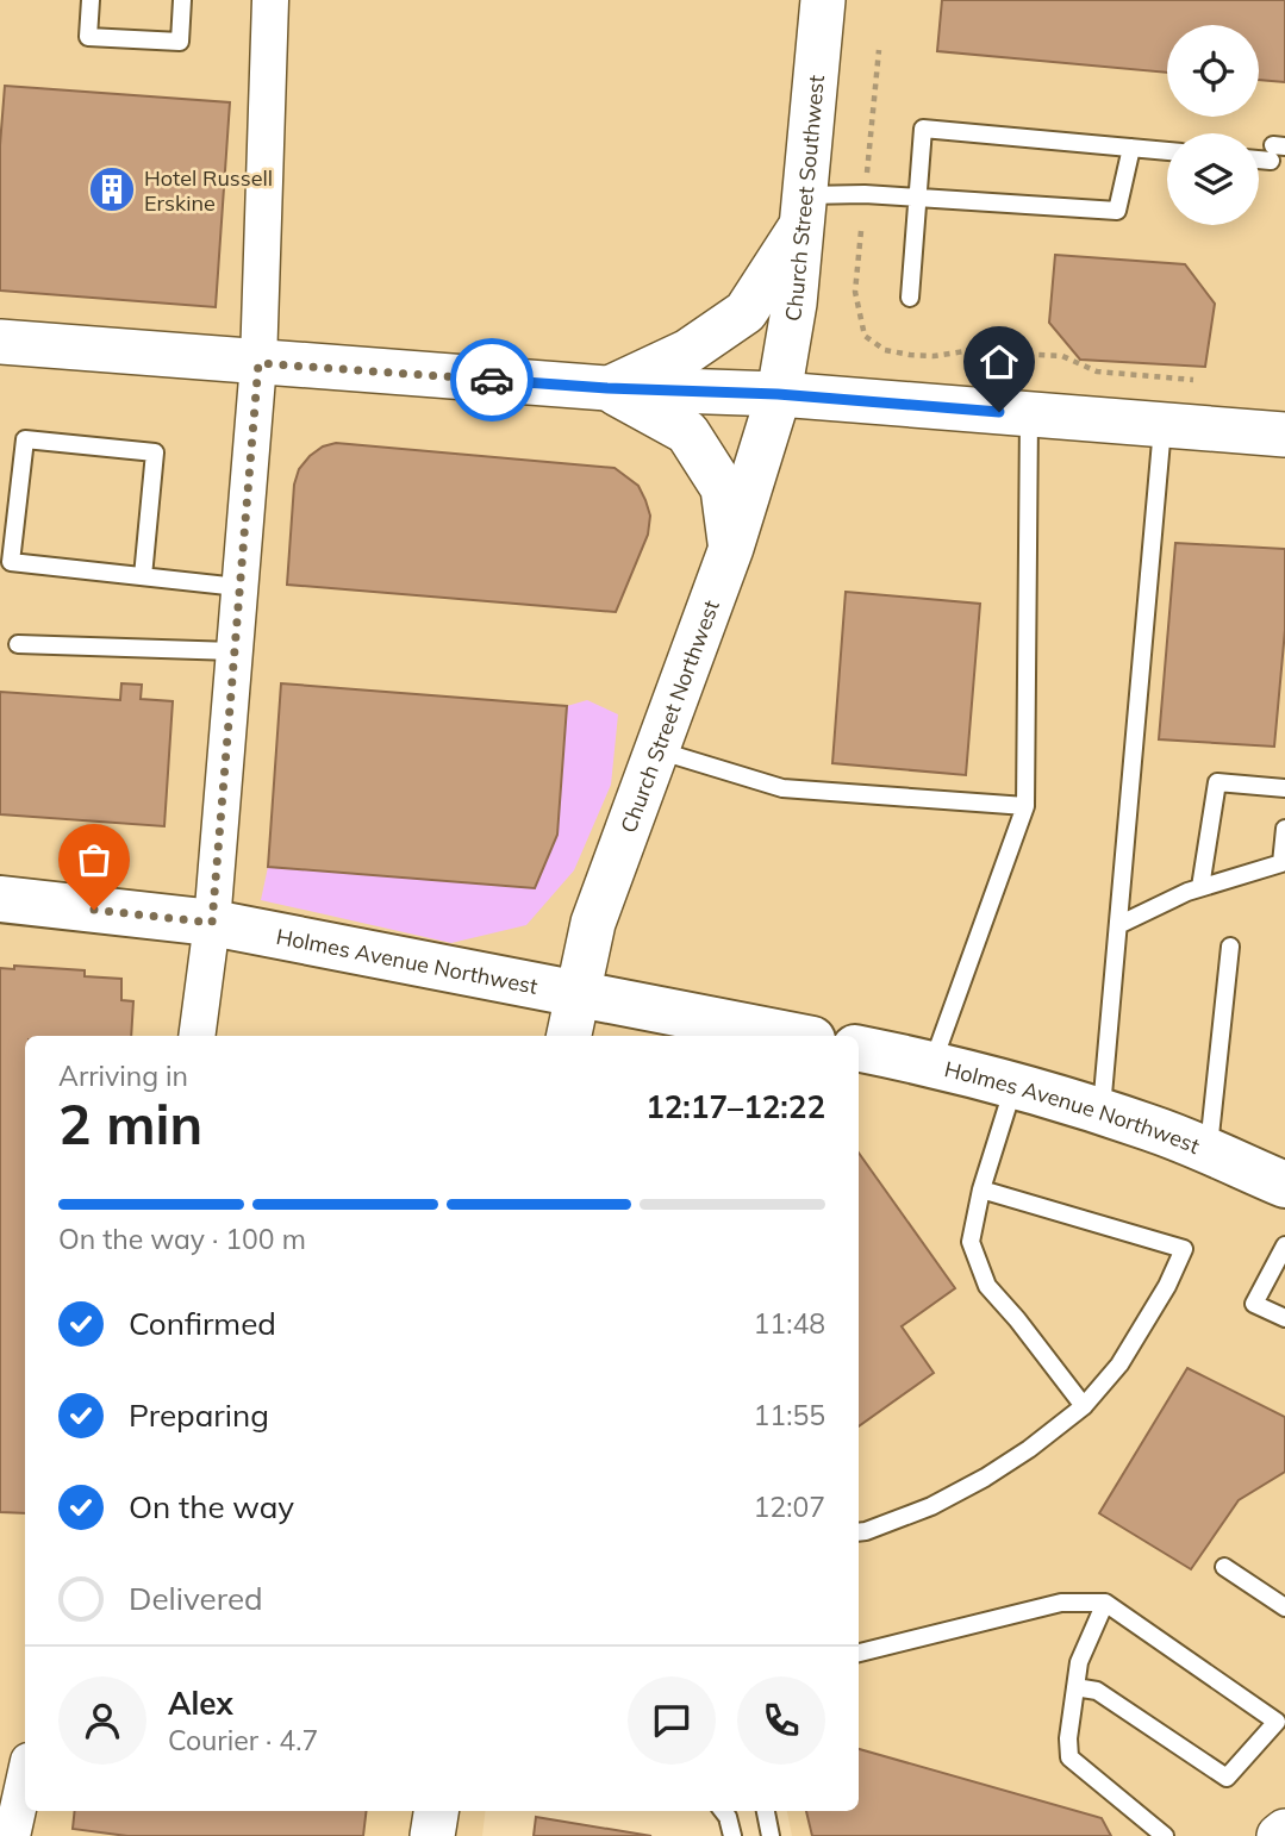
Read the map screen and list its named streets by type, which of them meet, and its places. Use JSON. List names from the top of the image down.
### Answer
{
  "streets": {
    "main road": ["Holmes Avenue Northwest"],
    "street": ["Church Street Southwest", "Church Street Northwest"]
  },
  "crossings": [
    ["Church Street Southwest", "Church Street Northwest"],
    ["Church Street Northwest", "Holmes Avenue Northwest"]
  ],
  "places": {
    "building": ["Hotel Russell Erskine"]
  },
  "page": {
    "heading": ["2 min", "Arriving in", "12:17–12:22"],
    "panel": ["Alex", "Courier · 4.7"],
    "bar": "On the way · 100 m",
    "list": [
      ["Confirmed", "11:48"],
      ["Preparing", "11:55"],
      ["On the way", "12:07"],
      "Delivered"
    ]
  }
}
